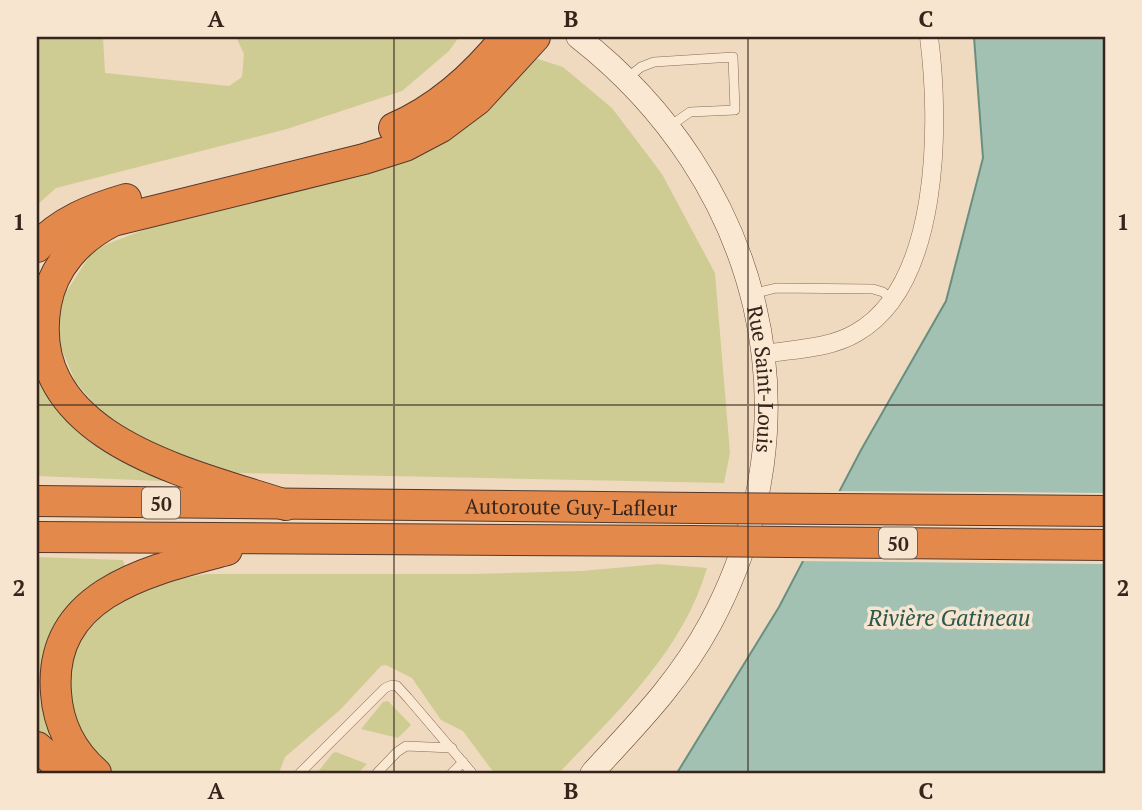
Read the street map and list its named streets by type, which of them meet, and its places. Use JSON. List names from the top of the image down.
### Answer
{
  "streets": {
    "highway": ["50", "Autoroute Guy-Lafleur"],
    "main road": ["Rue Saint-Louis"]
  },
  "water": ["Rivière Gatineau"],
  "grid": {
    "columns": ["A", "B", "C"],
    "rows": ["1", "2"]
  }
}
